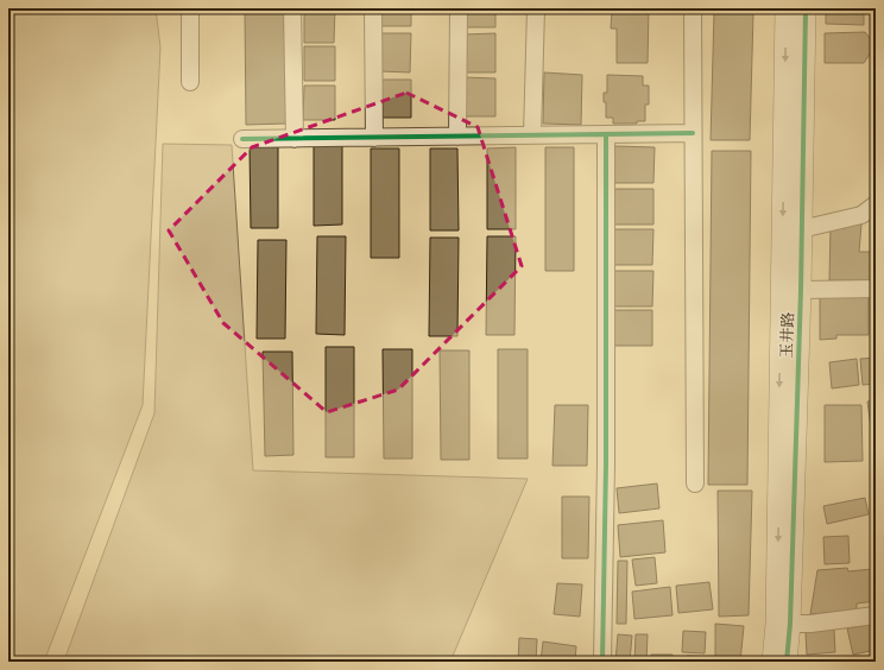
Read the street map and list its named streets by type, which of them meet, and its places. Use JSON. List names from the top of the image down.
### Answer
{
  "streets": {
    "street": ["玉井路"]
  }
}
